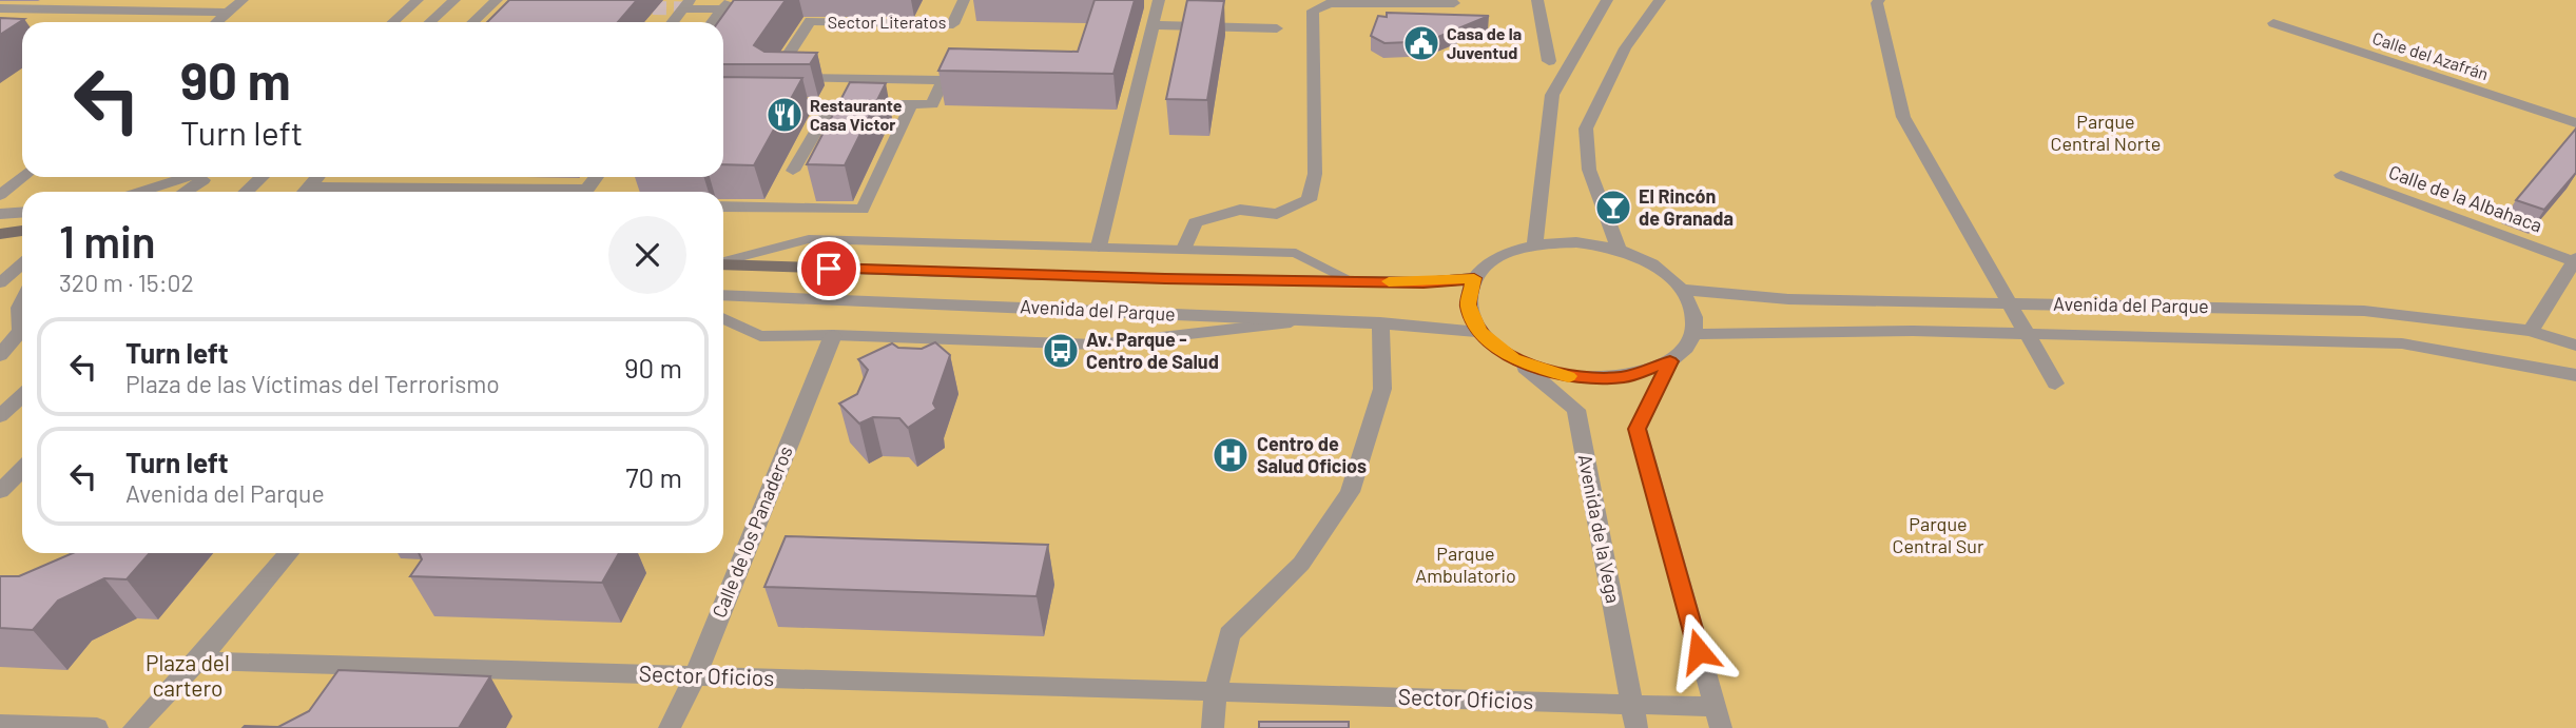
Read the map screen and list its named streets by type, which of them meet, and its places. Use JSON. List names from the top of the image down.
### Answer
{
  "streets": {
    "street": [
      "Sector Literatos",
      "Calle del Azafrán",
      "Calle de la Albahaca",
      "Avenida del Parque",
      "Avenida de la Vega",
      "Calle de los Panaderos",
      "Sector Oficios"
    ]
  },
  "crossings": [
    ["Avenida del Parque", "Avenida de la Vega"],
    ["Avenida de la Vega", "Sector Oficios"],
    ["Calle de los Panaderos", "Sector Oficios"]
  ],
  "parks": [
    "Parque Central Norte",
    "Parque Central Sur",
    "Parque Ambulatorio",
    "Plaza del cartero"
  ],
  "places": {
    "public building": ["Casa de la Juventud"],
    "restaurant": ["Restaurante Casa Victor"],
    "bar": ["El Rincón de Granada"],
    "bus stop": ["Av. Parque - Centro de Salud"],
    "hospital": ["Centro de Salud Oficios"]
  },
  "page": {
    "turn": ["90 m", "Turn left"],
    "heading": ["1 min", "320 m · 15:02"],
    "list": [
      {
        "name": "Turn left",
        "note": "Plaza de las Víctimas del Terrorismo",
        "value": "90 m"
      },
      {
        "name": "Turn left",
        "note": "Avenida del Parque",
        "value": "70 m"
      }
    ]
  }
}
